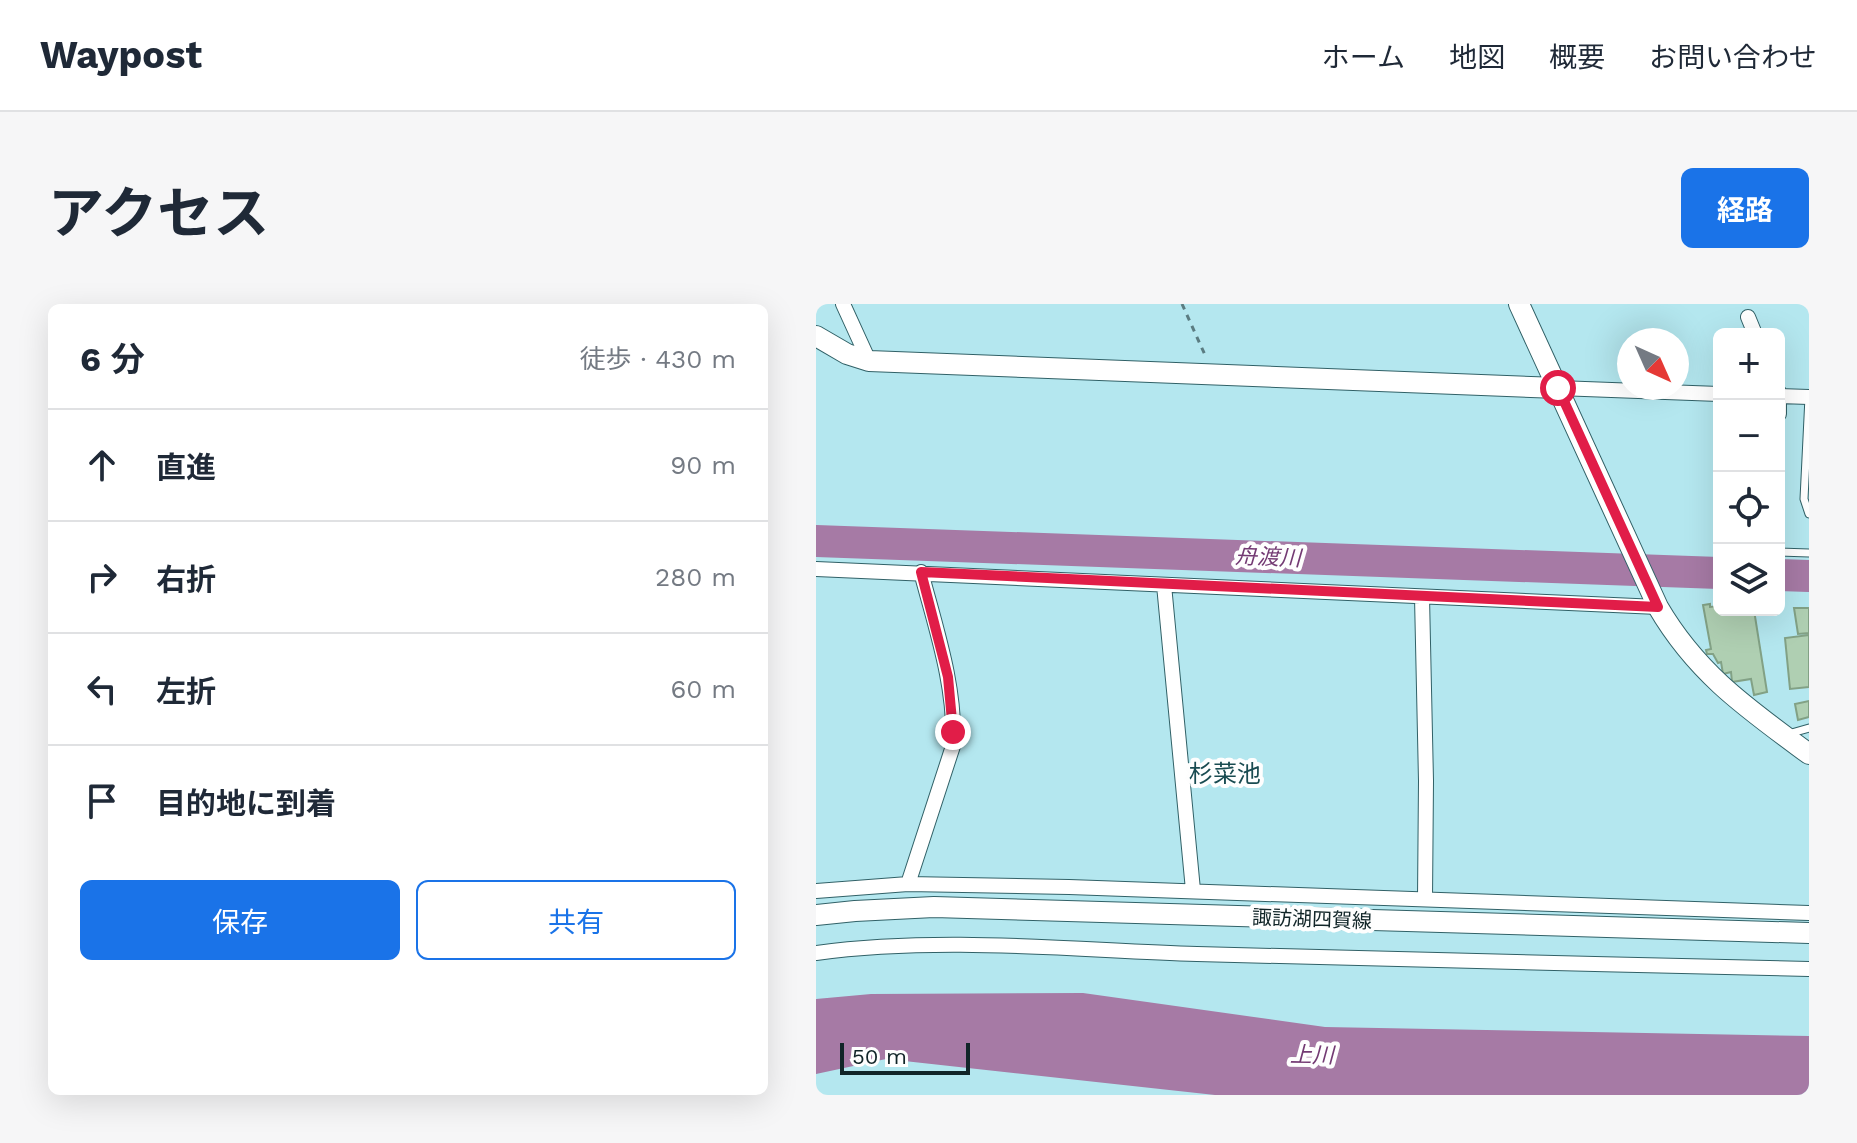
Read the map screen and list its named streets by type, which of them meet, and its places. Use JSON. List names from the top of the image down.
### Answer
{
  "streets": {
    "street": ["諏訪湖四賀線"]
  },
  "districts": ["杉菜池"],
  "water": ["舟渡川", "上川"],
  "scale_bar": "50 m",
  "north": "bottom right",
  "page": {
    "header": "Waypost",
    "nav": [
      "ホーム",
      "地図",
      "概要",
      "お問い合わせ"
    ],
    "title": "アクセス",
    "buttons": [
      "経路",
      ["保存", "共有"]
    ],
    "heading": ["6 分", "徒歩 · 430 m"],
    "map_buttons": ["+", "−"],
    "list": [
      ["直進", "90 m"],
      ["右折", "280 m"],
      ["左折", "60 m"],
      "目的地に到着"
    ],
    "scale": "50 m"
  }
}
